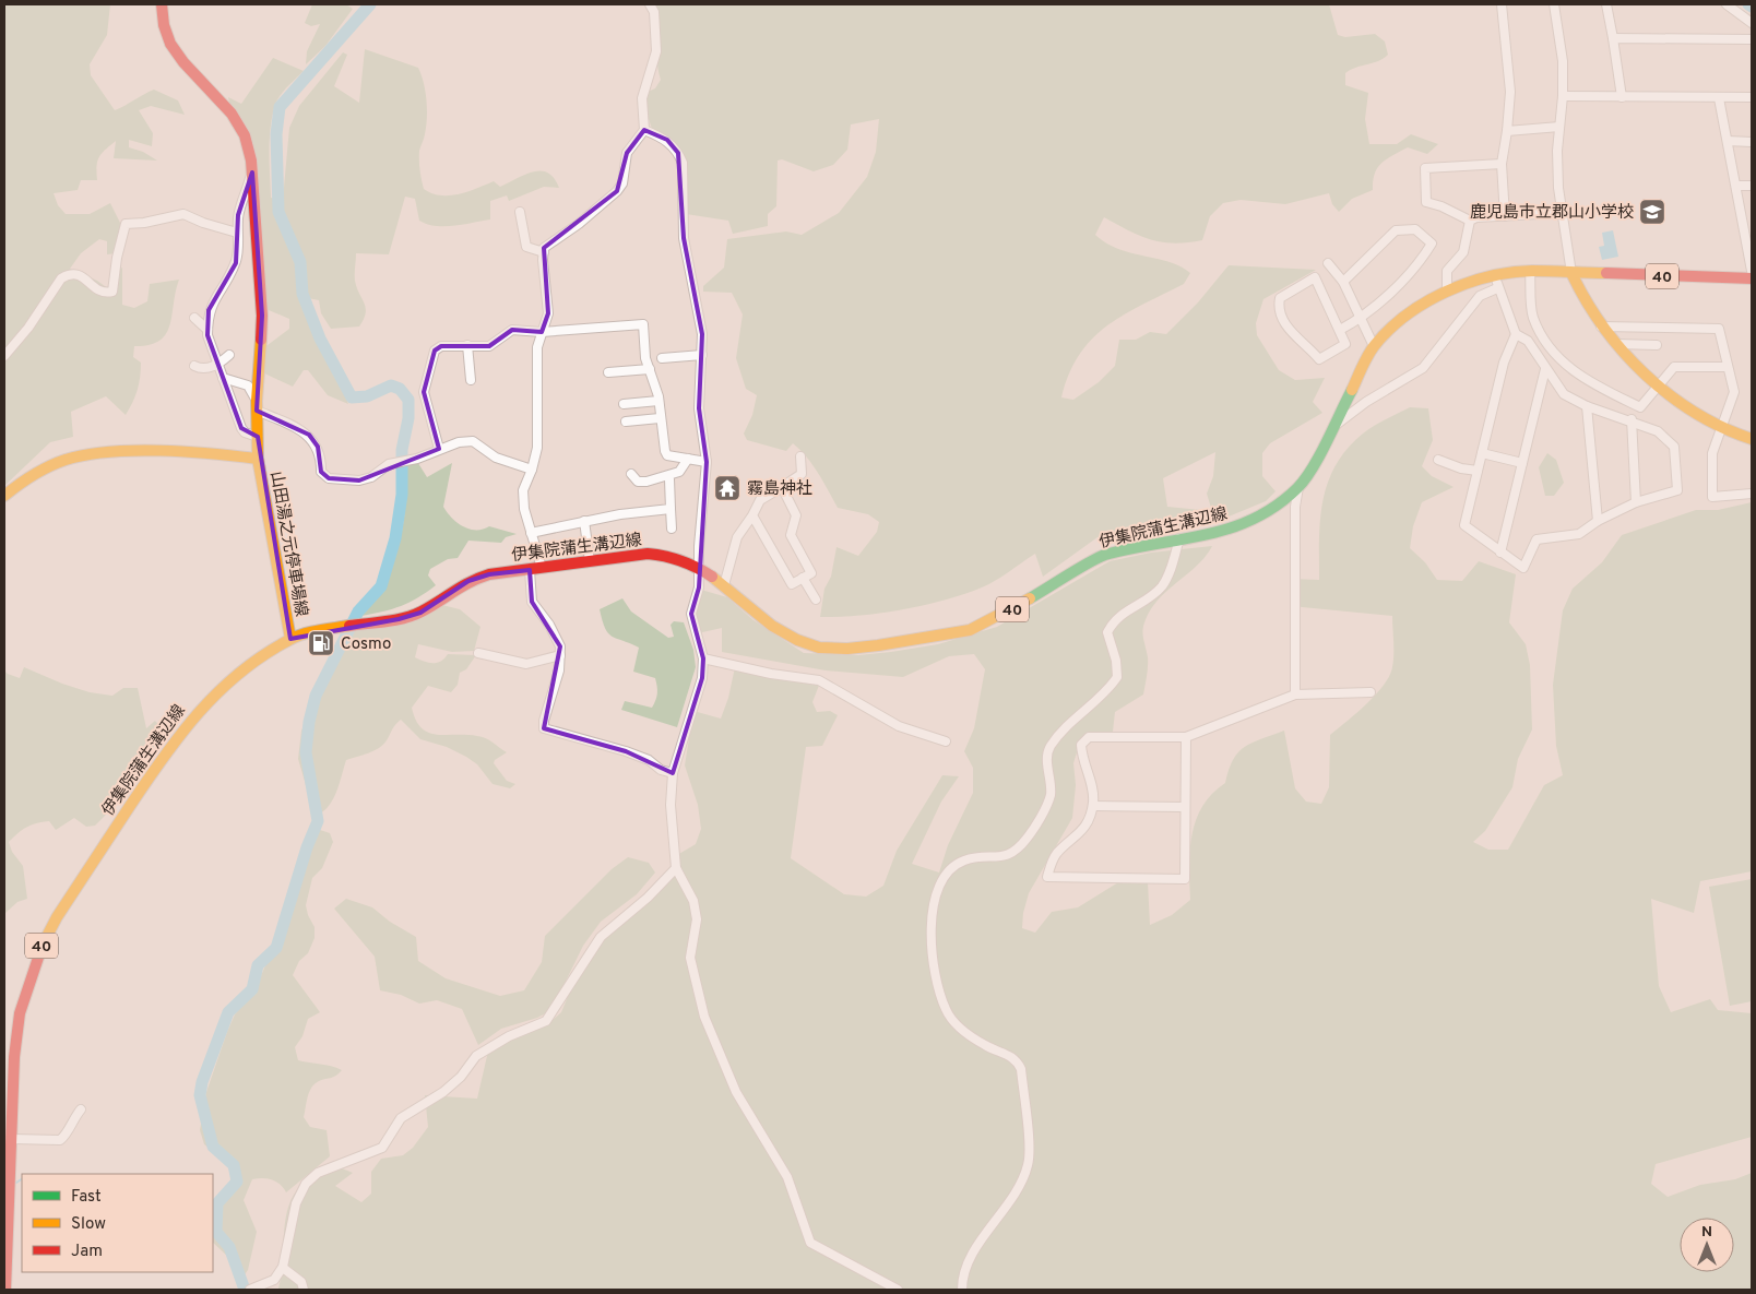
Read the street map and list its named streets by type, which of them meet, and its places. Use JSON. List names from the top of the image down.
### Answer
{
  "streets": {
    "main road": ["40", "伊集院蒲生溝辺線", "山田湯之元停車場線"]
  },
  "crossings": [
    ["伊集院蒲生溝辺線", "山田湯之元停車場線"]
  ],
  "places": {
    "school or university": ["鹿児島市立郡山小学校"],
    "temple": ["霧島神社"],
    "fuel station": ["Cosmo"]
  },
  "legend": ["Fast", "Slow", "Jam"],
  "north": "top"
}
